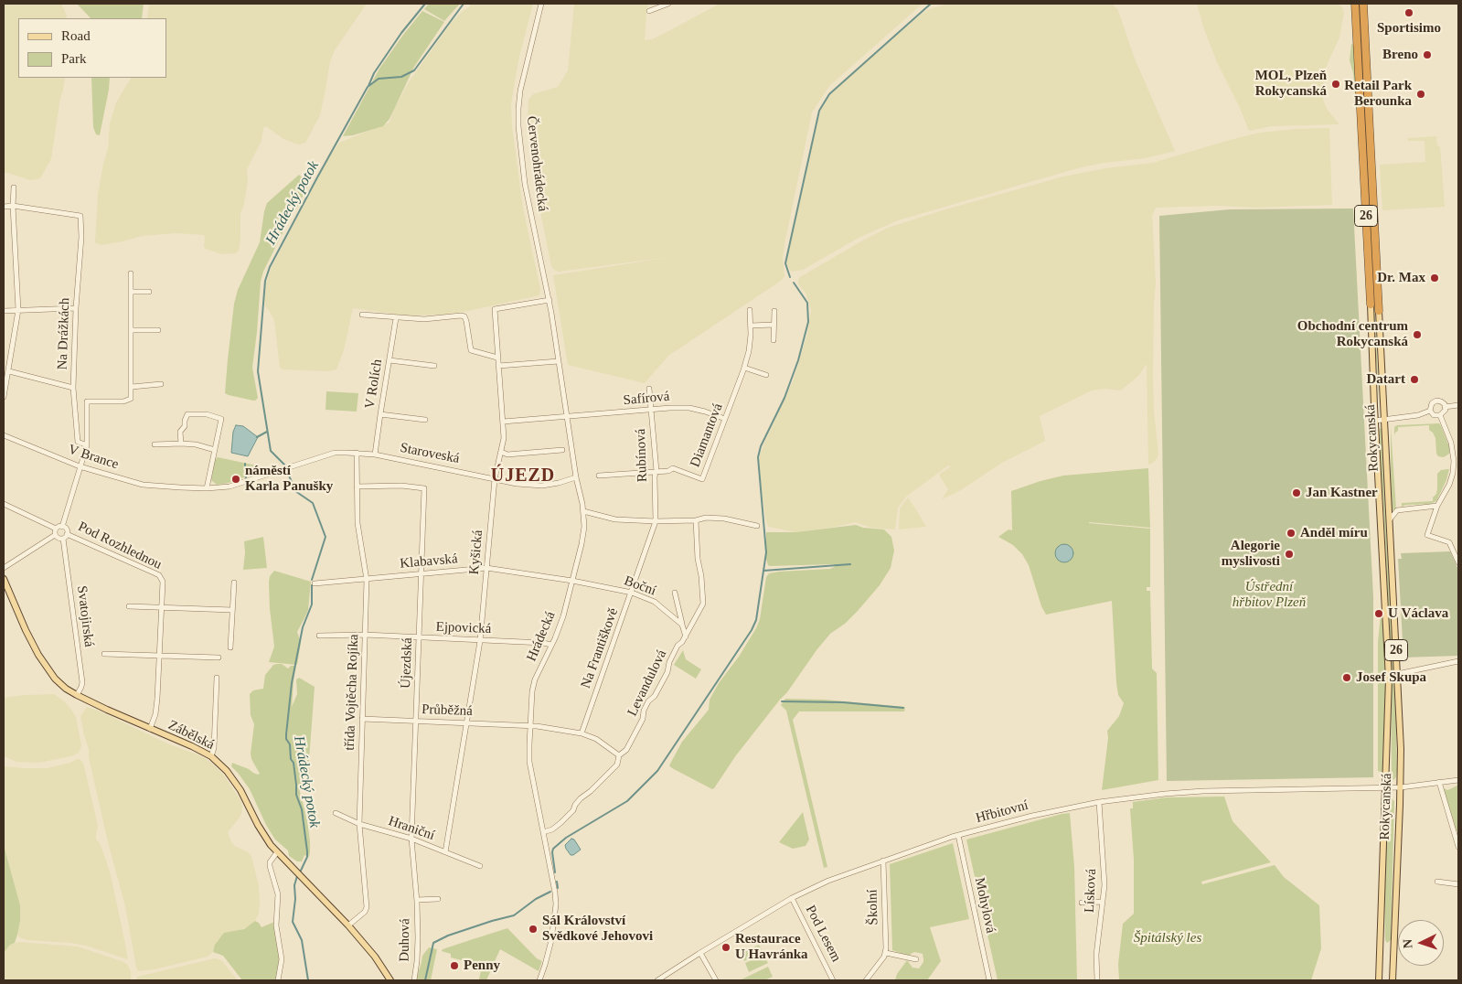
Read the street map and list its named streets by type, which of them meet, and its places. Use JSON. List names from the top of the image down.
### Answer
{
  "streets": {
    "highway": ["26", "Rokycanská"],
    "main road": ["Zábělská"],
    "street": [
      "Červenohrádecká",
      "Na Drážkách",
      "V Rolích",
      "Safírová",
      "Diamantová",
      "Staroveská",
      "Rubínová",
      "V Brance",
      "Pod Rozhlednou",
      "Kyšická",
      "Klabavská",
      "Boční",
      "Svatojirská",
      "Ejpovická",
      "Hrádecká",
      "Na Františkově",
      "Újezdská",
      "Levandulová",
      "třída Vojtěcha Rojíka",
      "Průběžná",
      "Hřbitovní",
      "Hraniční",
      "Lísková",
      "Mohylová",
      "Školní",
      "Pod Lesem",
      "Duhová"
    ]
  },
  "crossings": [
    ["Červenohrádecká", "Kyšická"],
    ["Červenohrádecká", "Hrádecká"],
    ["V Rolích", "Staroveská"],
    ["Safírová", "Diamantová"],
    ["Safírová", "Rubínová"],
    ["Safírová", "Kyšická"],
    ["Safírová", "Hrádecká"],
    ["Diamantová", "Rubínová"],
    ["Rokycanská", "Hřbitovní"],
    ["Staroveská", "V Brance"],
    ["Staroveská", "Kyšická"],
    ["Staroveská", "Hrádecká"],
    ["Staroveská", "třída Vojtěcha Rojíka"],
    ["Rubínová", "Na Františkově"],
    ["Pod Rozhlednou", "Svatojirská"],
    ["Pod Rozhlednou", "Zábělská"],
    ["Kyšická", "Klabavská"],
    ["Kyšická", "Ejpovická"],
    ["Kyšická", "Hrádecká"],
    ["Kyšická", "Průběžná"],
    ["Kyšická", "Hraniční"],
    ["Klabavská", "Boční"],
    ["Klabavská", "Hrádecká"],
    ["Klabavská", "Újezdská"],
    ["Klabavská", "třída Vojtěcha Rojíka"],
    ["Boční", "Hrádecká"],
    ["Boční", "Na Františkově"],
    ["Svatojirská", "Zábělská"],
    ["Ejpovická", "Hrádecká"],
    ["Ejpovická", "Újezdská"],
    ["Ejpovická", "třída Vojtěcha Rojíka"],
    ["Hrádecká", "Levandulová"],
    ["Hrádecká", "Průběžná"],
    ["Újezdská", "třída Vojtěcha Rojíka"],
    ["Újezdská", "Průběžná"],
    ["Újezdská", "Hraniční"],
    ["Újezdská", "Duhová"],
    ["třída Vojtěcha Rojíka", "Průběžná"],
    ["třída Vojtěcha Rojíka", "Zábělská"],
    ["třída Vojtěcha Rojíka", "Hraniční"],
    ["Hřbitovní", "Lísková"],
    ["Hřbitovní", "Mohylová"],
    ["Hřbitovní", "Školní"],
    ["Hřbitovní", "Pod Lesem"],
    ["Hraniční", "Duhová"]
  ],
  "districts": ["ÚJEZD"],
  "water": ["Hrádecký potok"],
  "parks": ["Ústřední hřbitov Plzeň", "Špitálský les"],
  "places": [
    "Sportisimo",
    "Breno",
    "MOL, Plzeň Rokycanská",
    "Retail Park Berounka",
    "Dr. Max",
    "Obchodní centrum Rokycanská",
    "Datart",
    "náměstí Karla Panušky",
    "Jan Kastner",
    "Anděl míru",
    "Alegorie myslivosti",
    "U Václava",
    "Josef Skupa",
    "Sál Království Svědkové Jehovovi",
    "Restaurace U Havránka",
    "Penny"
  ],
  "legend": ["Road", "Park"],
  "north": "left"
}
